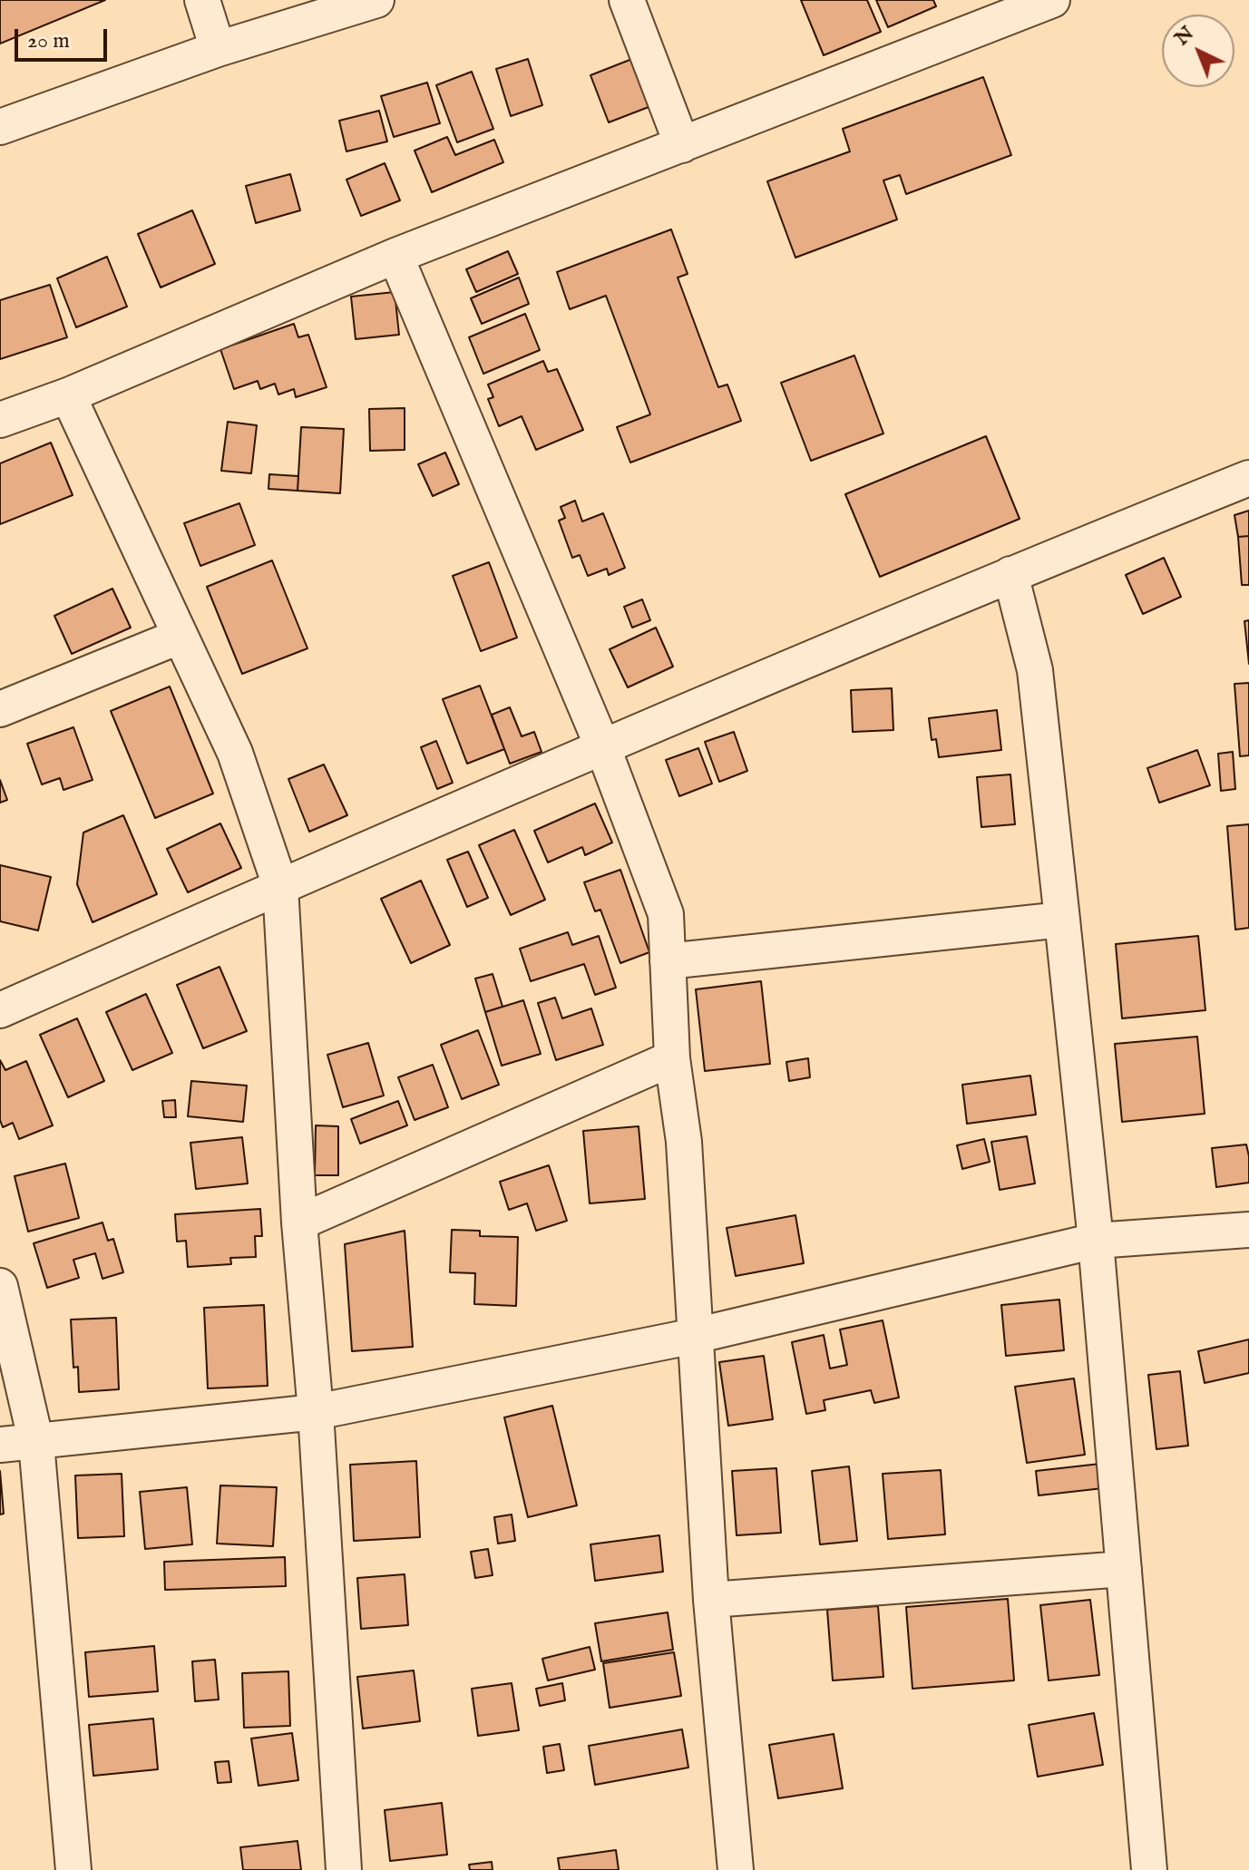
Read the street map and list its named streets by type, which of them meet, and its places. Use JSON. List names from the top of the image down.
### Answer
{
  "scale_bar": "20 m",
  "north": "top left"
}
